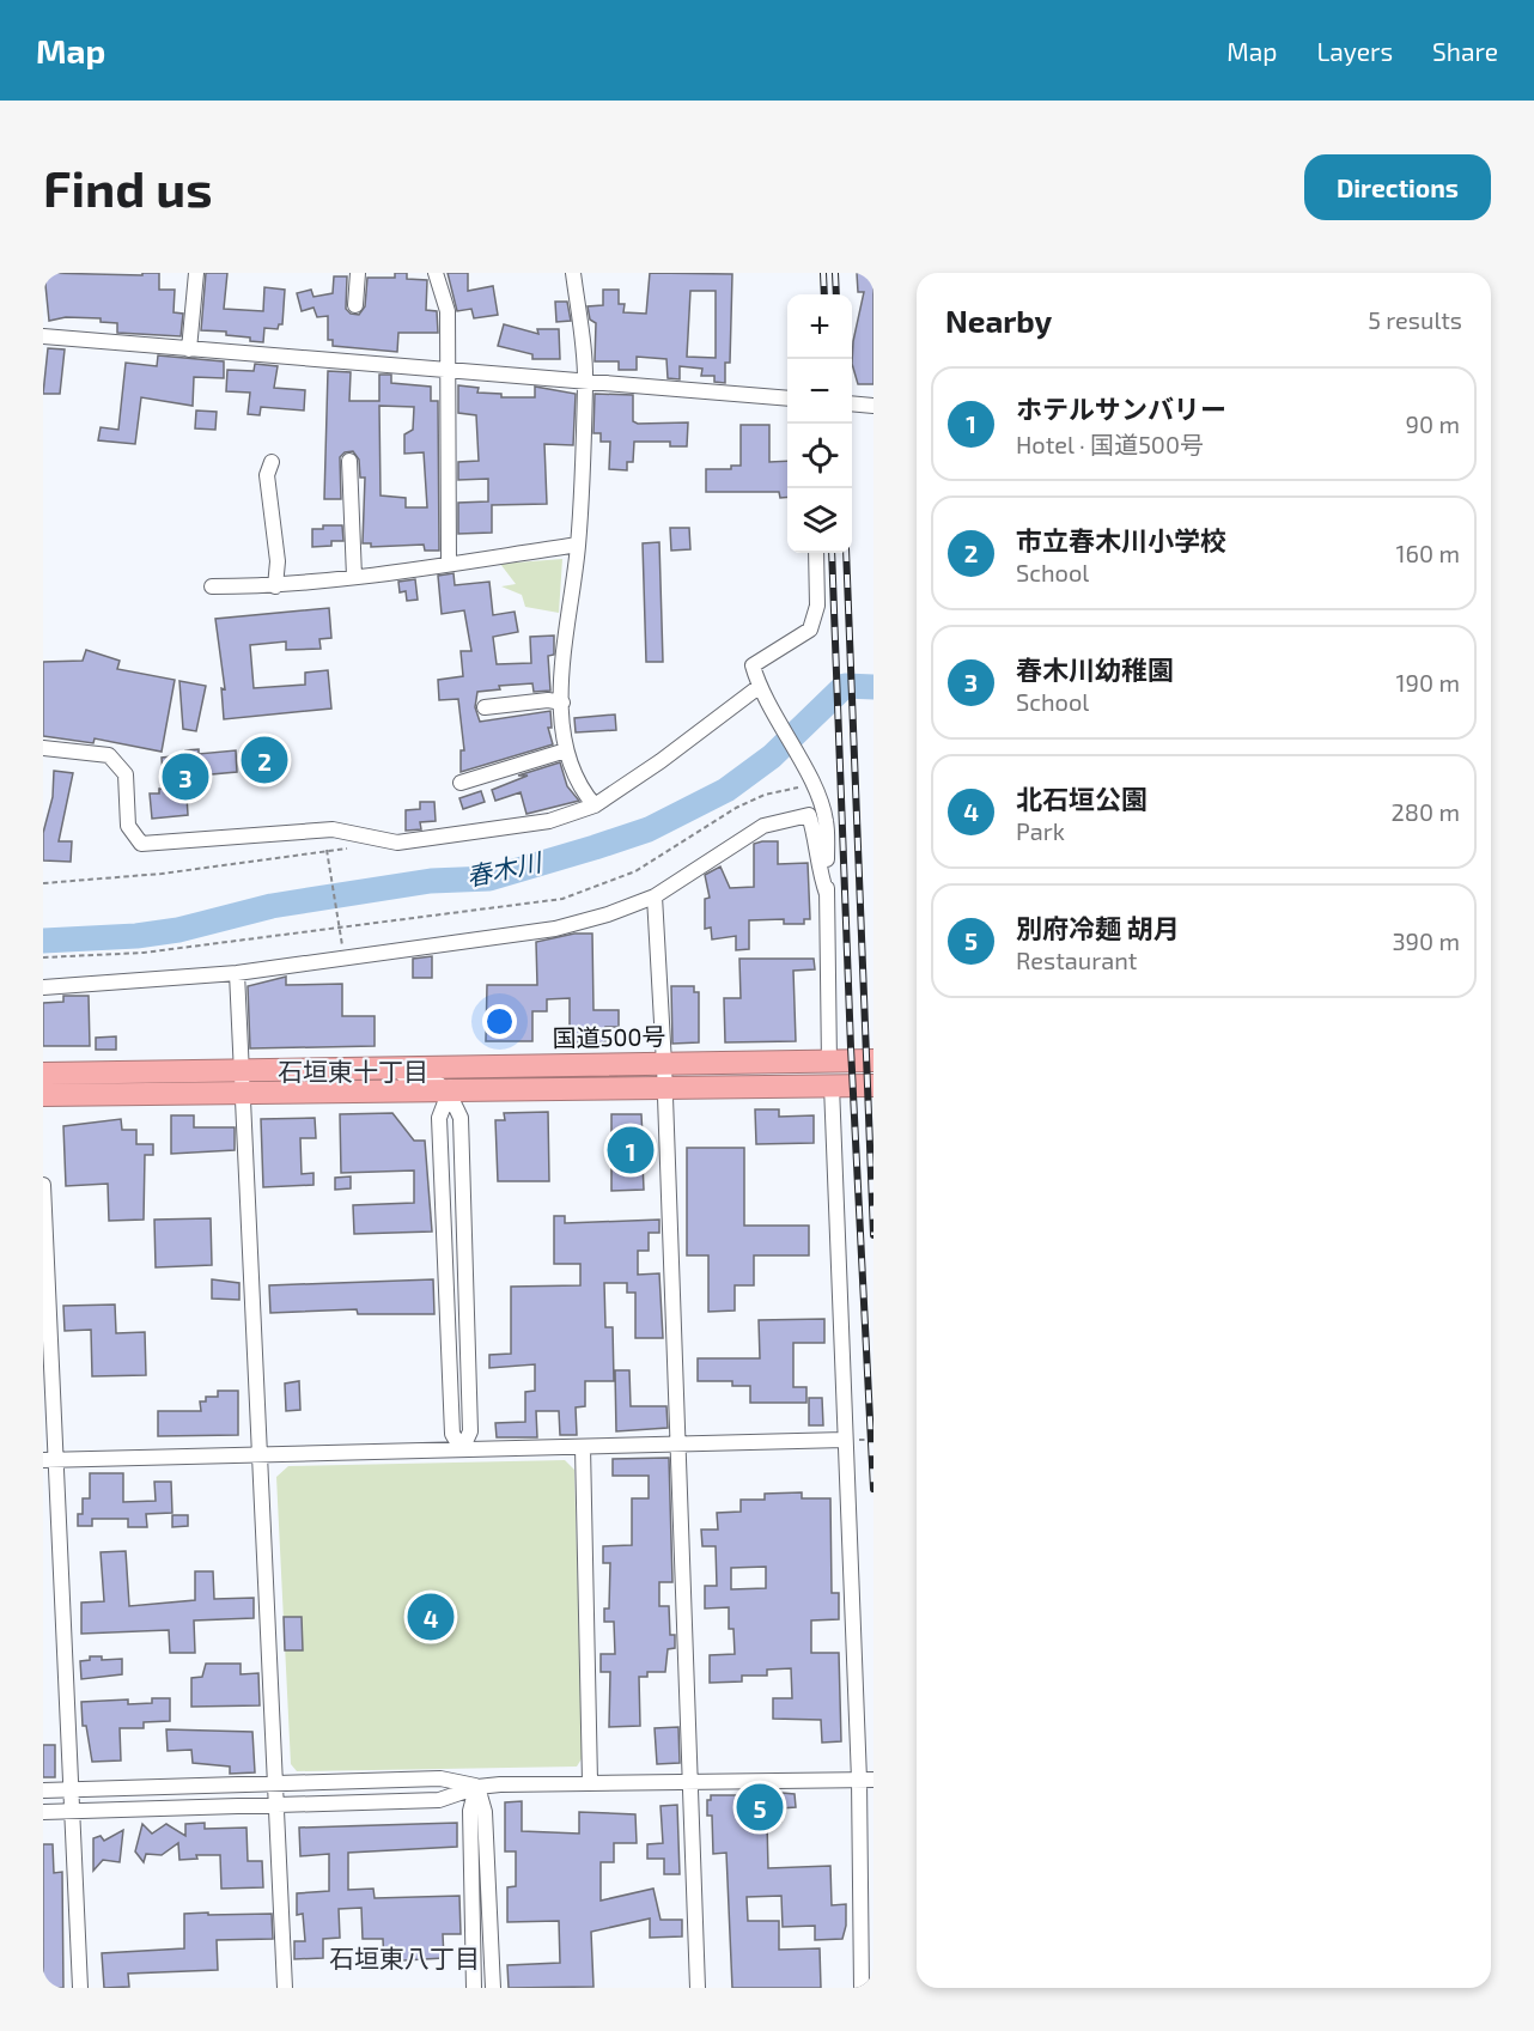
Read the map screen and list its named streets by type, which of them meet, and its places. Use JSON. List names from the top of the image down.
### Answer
{
  "streets": {
    "highway": ["国道500号"]
  },
  "districts": ["石垣東十丁目", "石垣東八丁目"],
  "water": ["春木川"],
  "page": {
    "header": "Map",
    "nav": ["Map", "Layers", "Share"],
    "buttons": "Directions",
    "title": "Find us",
    "heading": ["Nearby", "5 results"],
    "map_buttons": ["+", "−"],
    "list": [
      {
        "mark": "1",
        "name": "ホテルサンバリー",
        "note": "Hotel · 国道500号",
        "value": "90 m"
      },
      {
        "mark": "2",
        "name": "市立春木川小学校",
        "note": "School",
        "value": "160 m"
      },
      {
        "mark": "3",
        "name": "春木川幼稚園",
        "note": "School",
        "value": "190 m"
      },
      {
        "mark": "4",
        "name": "北石垣公園",
        "note": "Park",
        "value": "280 m"
      },
      {
        "mark": "5",
        "name": "別府冷麺 胡月",
        "note": "Restaurant",
        "value": "390 m"
      }
    ],
    "pins": [
      "2",
      "3",
      "1",
      "4",
      "5"
    ]
  }
}
